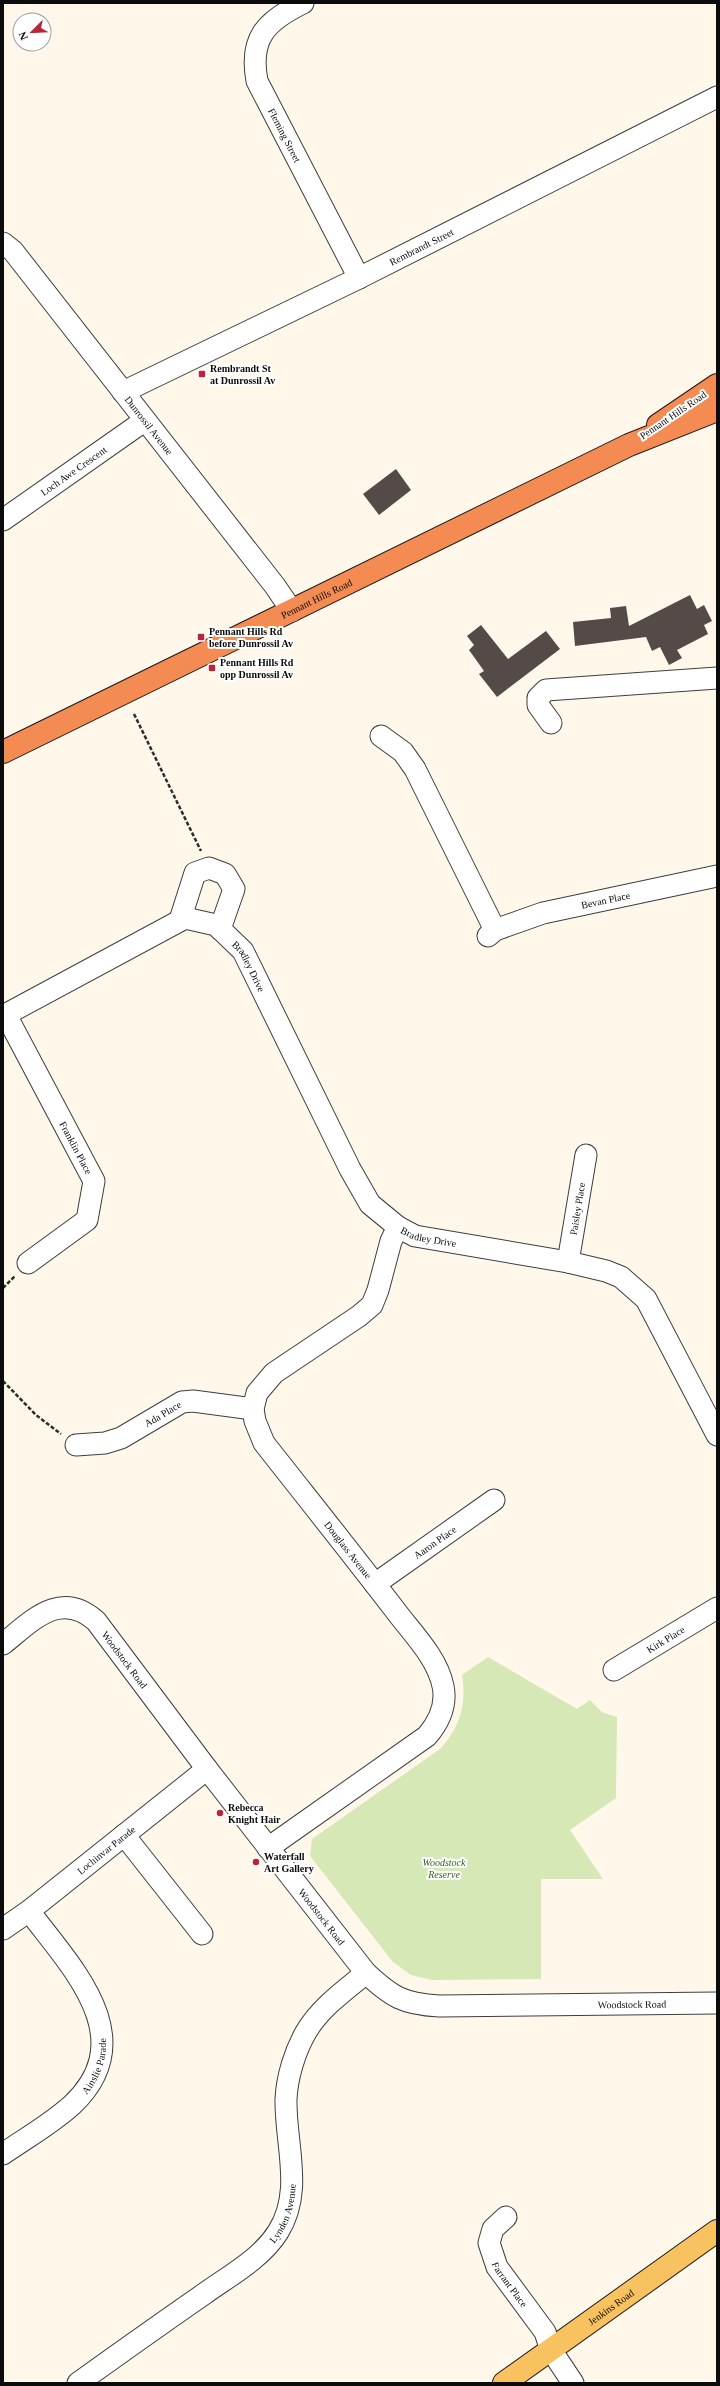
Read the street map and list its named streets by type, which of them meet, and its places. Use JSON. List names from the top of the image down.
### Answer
{
  "streets": {
    "highway": ["Pennant Hills Road"],
    "main road": ["Jenkins Road"],
    "street": [
      "Fleming Street",
      "Rembrandt Street",
      "Dunrossil Avenue",
      "Loch Awe Crescent",
      "Bevan Place",
      "Bradley Drive",
      "Franklin Place",
      "Paisley Place",
      "Ada Place",
      "Aaron Place",
      "Douglass Avenue",
      "Kirk Place",
      "Woodstock Road",
      "Lochinvar Parade",
      "Ainslie Parade",
      "Lynden Avenue",
      "Farrant Place"
    ]
  },
  "crossings": [
    ["Fleming Street", "Rembrandt Street"],
    ["Rembrandt Street", "Dunrossil Avenue"],
    ["Pennant Hills Road", "Dunrossil Avenue"],
    ["Dunrossil Avenue", "Loch Awe Crescent"],
    ["Bradley Drive", "Paisley Place"],
    ["Ada Place", "Douglass Avenue"],
    ["Aaron Place", "Douglass Avenue"],
    ["Douglass Avenue", "Woodstock Road"],
    ["Woodstock Road", "Lochinvar Parade"],
    ["Woodstock Road", "Lynden Avenue"],
    ["Lochinvar Parade", "Ainslie Parade"],
    ["Farrant Place", "Jenkins Road"]
  ],
  "parks": ["Woodstock Reserve"],
  "places": {
    "transit": ["Rembrandt St at Dunrossil Av", "Pennant Hills Rd before Dunrossil Av", "Pennant Hills Rd opp Dunrossil Av"],
    "other": ["Rebecca Knight Hair", "Waterfall Art Gallery"]
  },
  "north": "bottom left"
}
